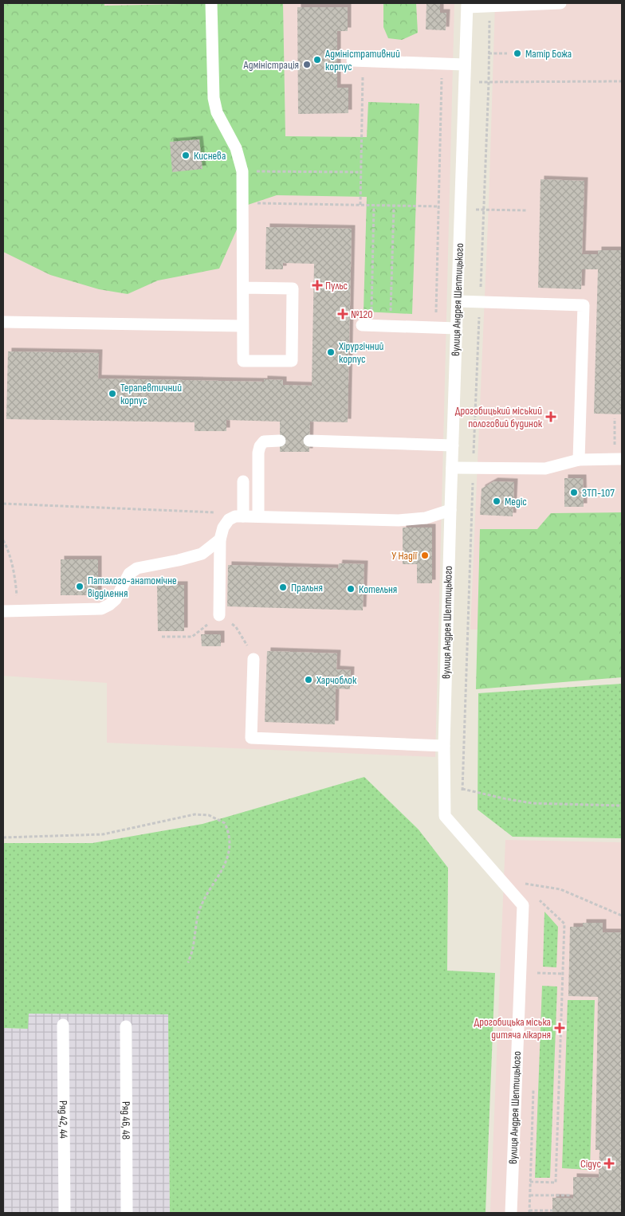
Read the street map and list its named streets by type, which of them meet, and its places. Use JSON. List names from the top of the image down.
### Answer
{
  "streets": {
    "lane": ["вулиця Андрея Шептицького", "Ряд 42, 44", "Ряд 46, 48"]
  },
  "places": {
    "other": [
      "Матір Божа",
      "Адміністративний корпус",
      "Адміністрація",
      "Киснева",
      "Хірургічний корпус",
      "Терапевтичний корпус",
      "ЗТП-107",
      "Медіс",
      "У Надії",
      "Паталого-анатомічне відділення",
      "Пральня",
      "Котельня",
      "Харчоблок"
    ],
    "health": [
      "Пульс",
      "№120",
      "Дрогобицький міський пологовий будинок",
      "Дрогобицька міська дитяча лікарня",
      "Сідус"
    ]
  }
}
